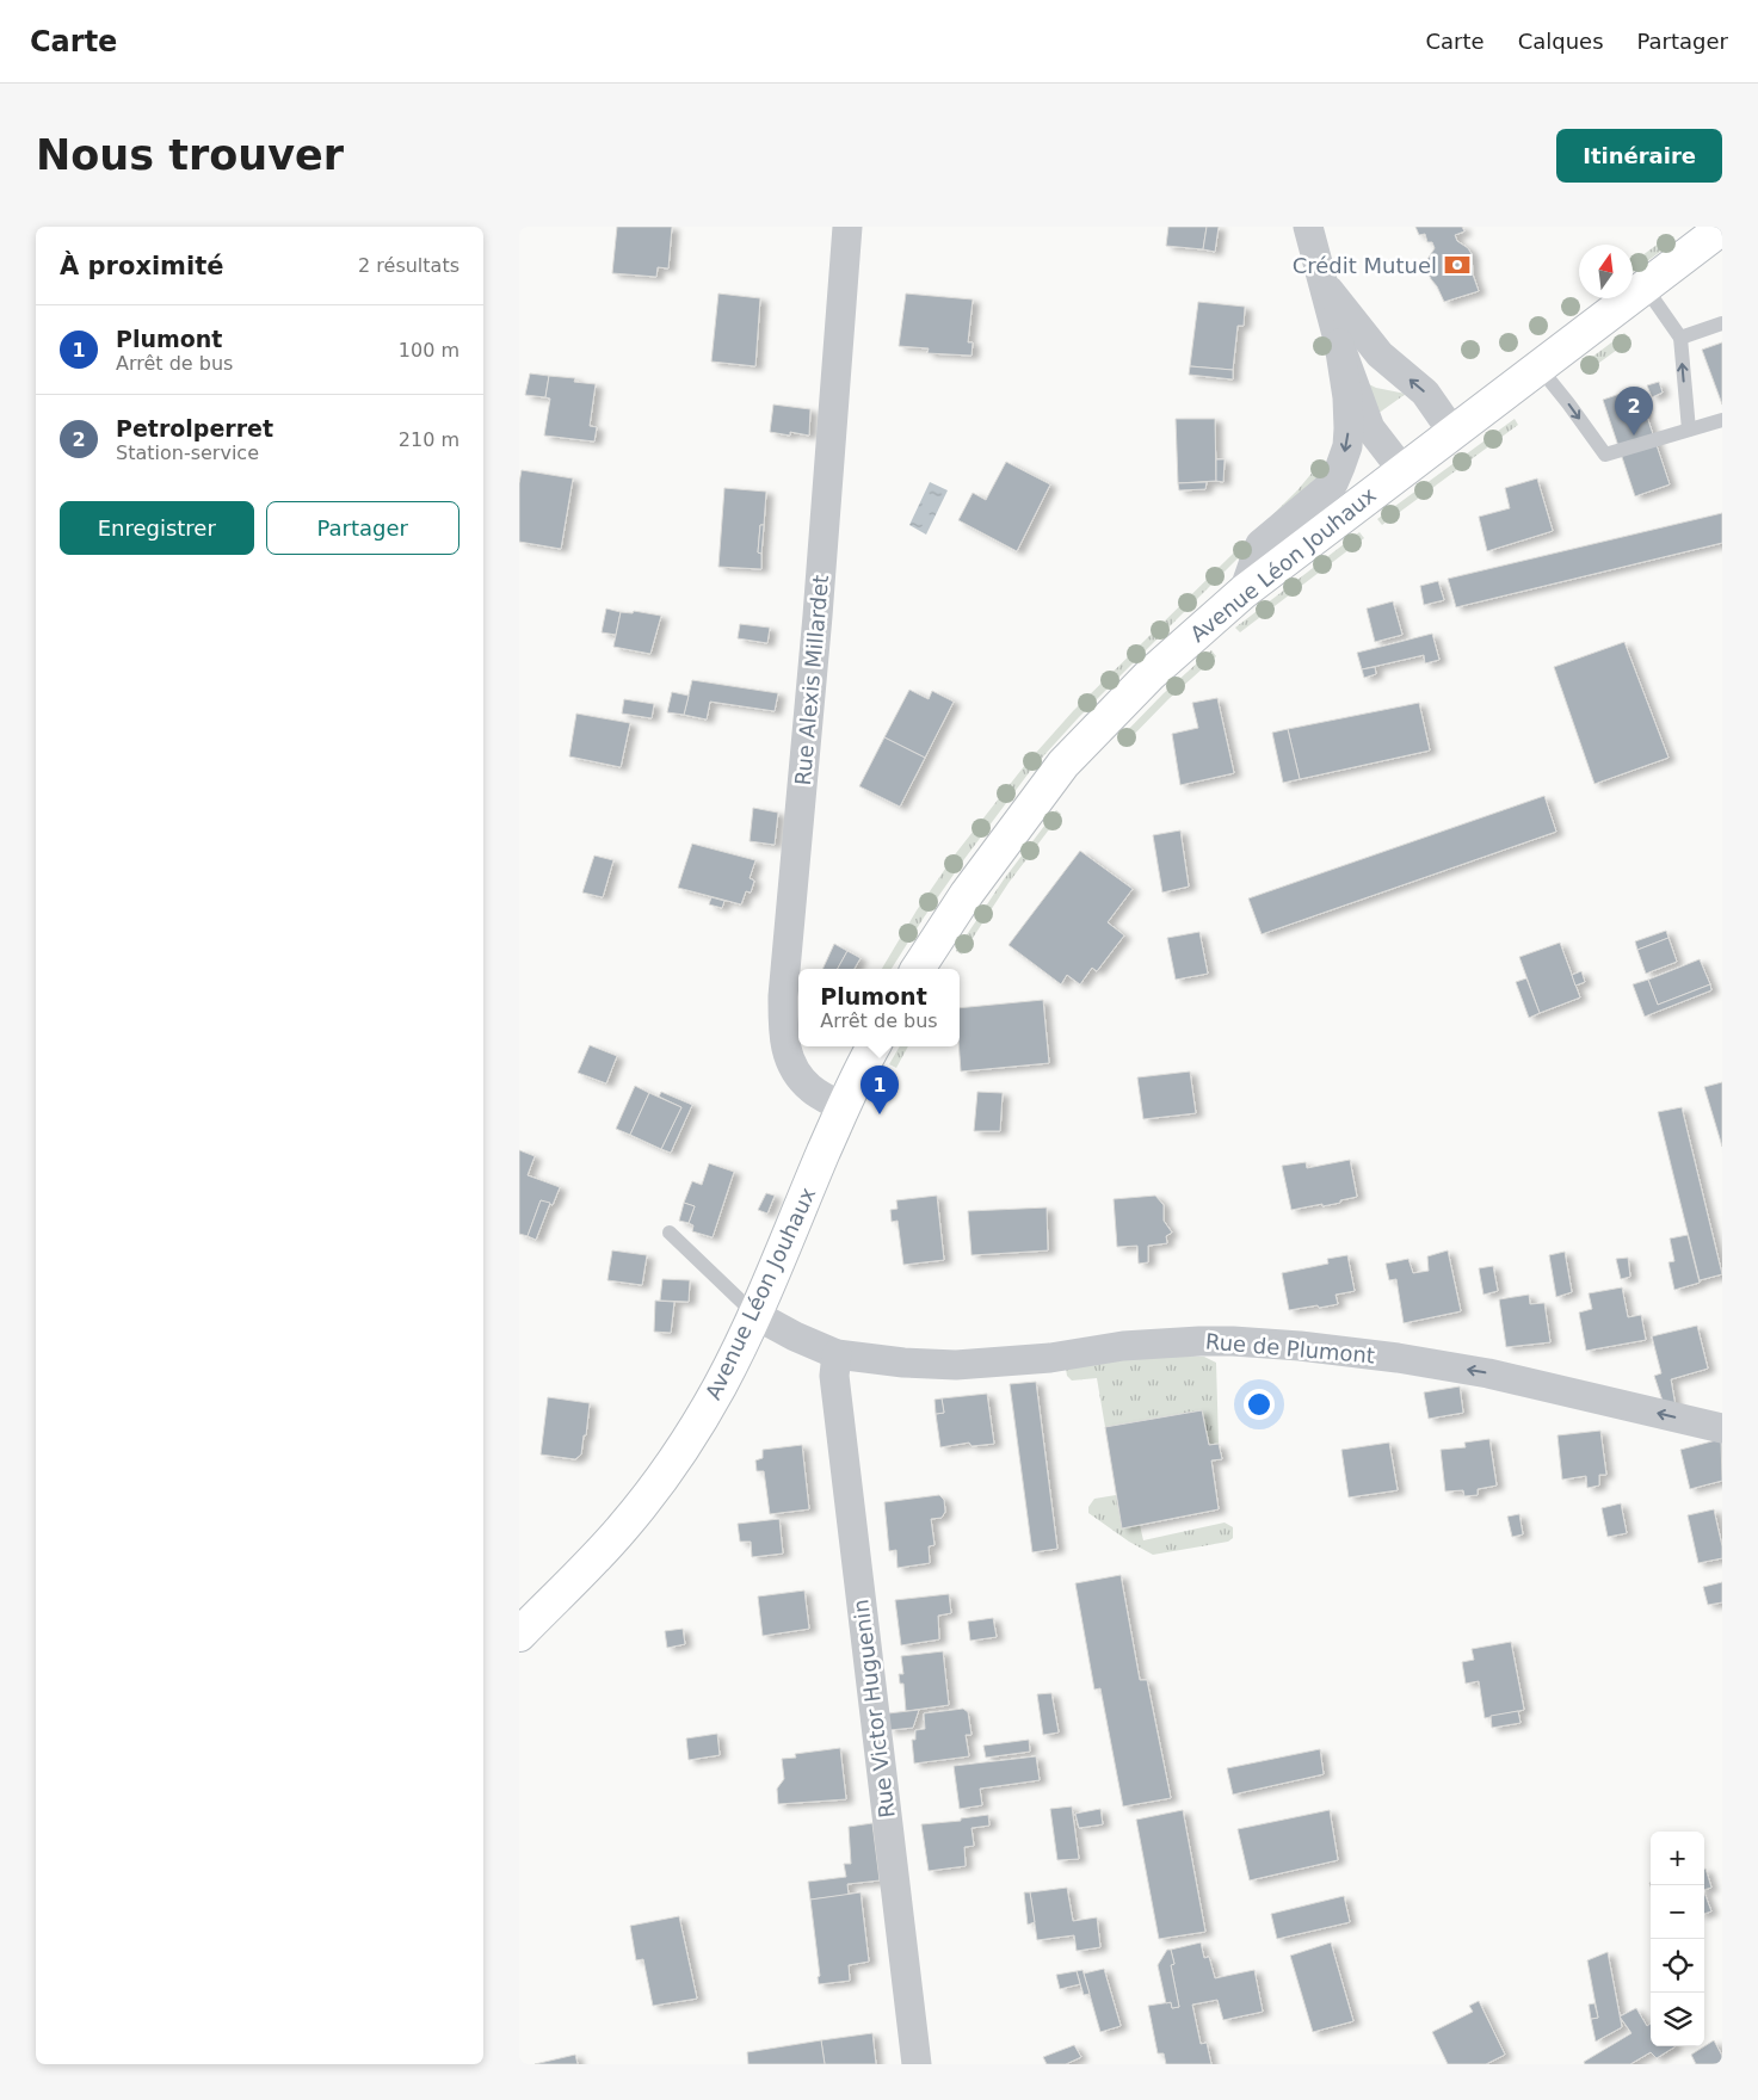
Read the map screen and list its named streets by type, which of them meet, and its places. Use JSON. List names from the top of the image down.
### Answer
{
  "streets": {
    "main road": ["Avenue Léon Jouhaux"],
    "street": ["Rue Alexis Millardet", "Rue de Plumont", "Rue Victor Huguenin"]
  },
  "crossings": [
    ["Avenue Léon Jouhaux", "Rue Alexis Millardet"],
    ["Avenue Léon Jouhaux", "Rue de Plumont"],
    ["Rue de Plumont", "Rue Victor Huguenin"]
  ],
  "one_way": ["Rue de Plumont"],
  "places": {
    "bank": ["Crédit Mutuel"]
  },
  "north": "top",
  "page": {
    "header": "Carte",
    "nav": ["Carte", "Calques", "Partager"],
    "buttons": [
      "Itinéraire",
      ["Enregistrer", "Partager"]
    ],
    "title": "Nous trouver",
    "heading": ["À proximité", "2 résultats"],
    "list": [
      {
        "mark": "1",
        "name": "Plumont",
        "note": "Arrêt de bus",
        "value": "100 m"
      },
      {
        "mark": "2",
        "name": "Petrolperret",
        "note": "Station-service",
        "value": "210 m"
      }
    ],
    "pins": ["2", "1"],
    "popup": ["Plumont", "Arrêt de bus"],
    "map_buttons": ["+", "−"]
  }
}
